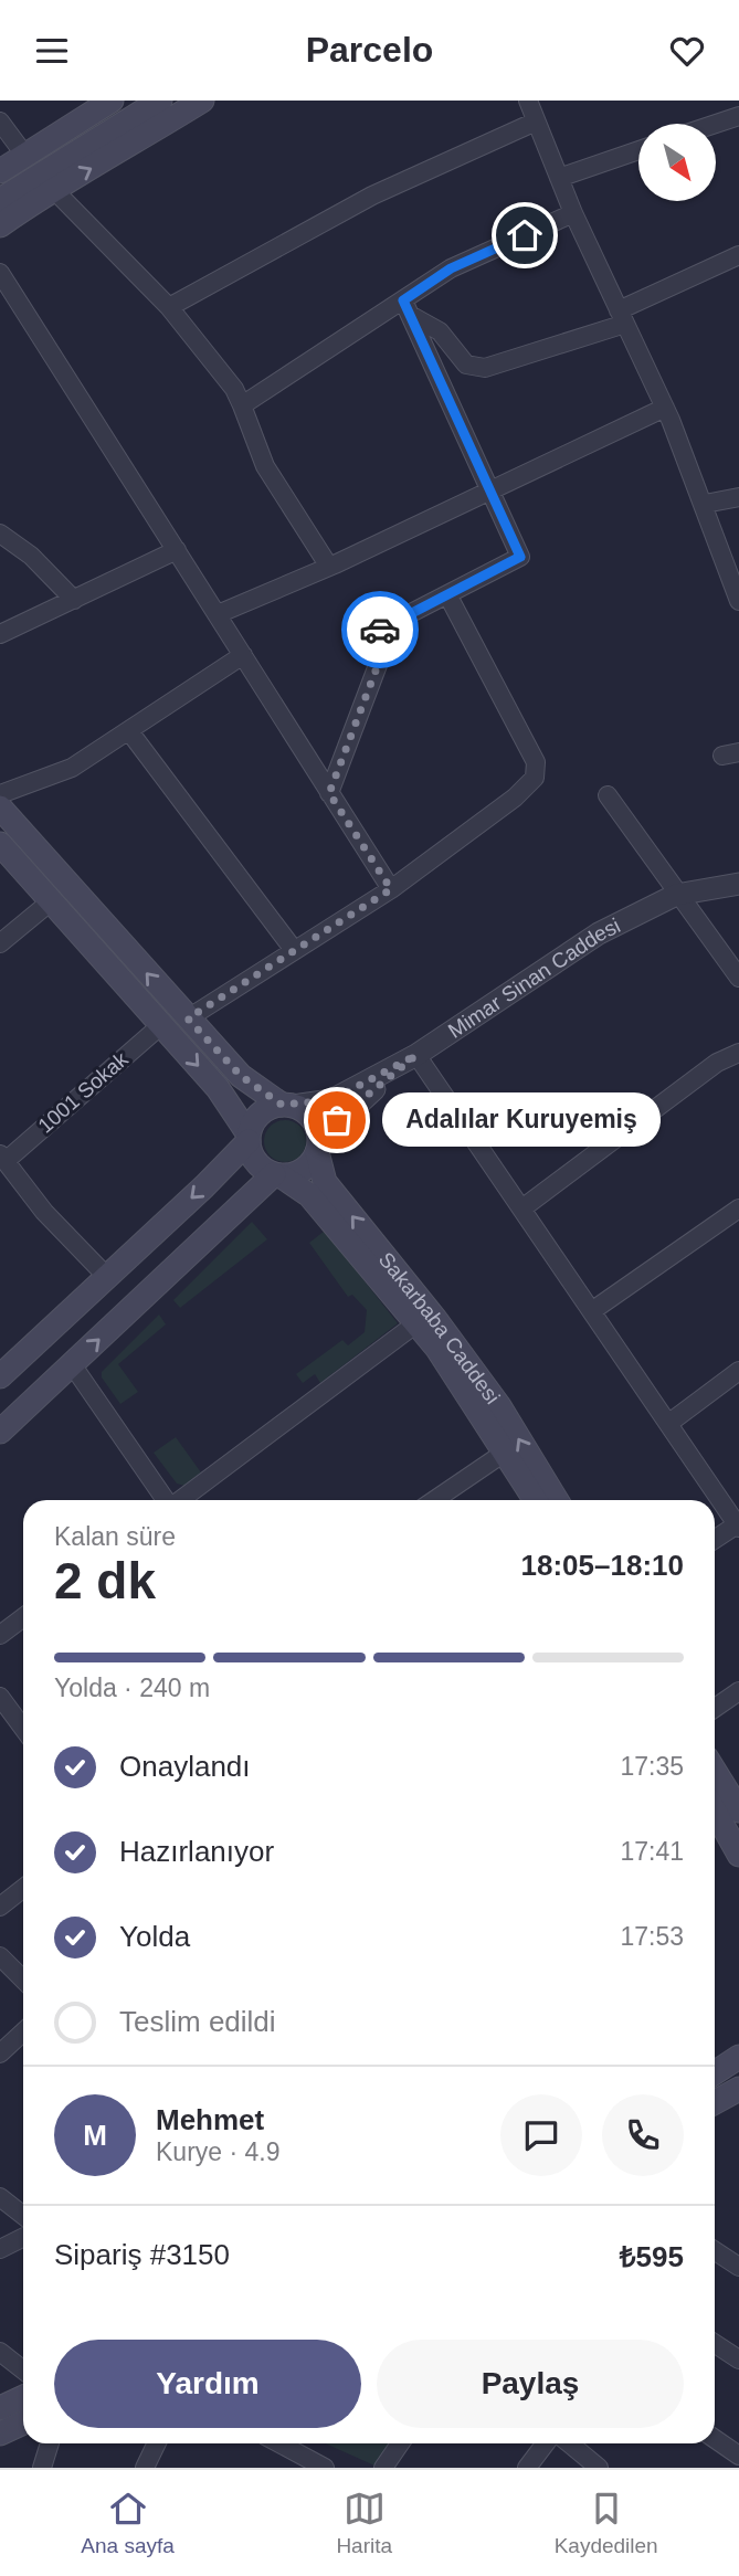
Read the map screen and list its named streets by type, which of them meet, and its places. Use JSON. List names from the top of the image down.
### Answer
{
  "streets": {
    "main road": ["Sakarbaba Caddesi"],
    "street": ["Mimar Sinan Caddesi", "1001 Sokak"]
  },
  "crossings": [
    ["Mimar Sinan Caddesi", "Sakarbaba Caddesi"]
  ],
  "places": ["Adalılar Kuruyemiş"],
  "north": "bottom right",
  "page": {
    "header": "Parcelo",
    "bubble": "Adalılar Kuruyemiş",
    "heading": ["2 dk", "Kalan süre", "18:05–18:10"],
    "panel": [
      "Mehmet",
      "Kurye · 4.9",
      "Sipariş #3150",
      "₺595"
    ],
    "bar": "Yolda · 240 m",
    "list": [
      ["Onaylandı", "17:35"],
      ["Hazırlanıyor", "17:41"],
      ["Yolda", "17:53"],
      "Teslim edildi"
    ],
    "round": "M",
    "buttons": ["Yardım", "Paylaş"],
    "tabs": ["Ana sayfa", "Harita", "Kaydedilen"]
  }
}
